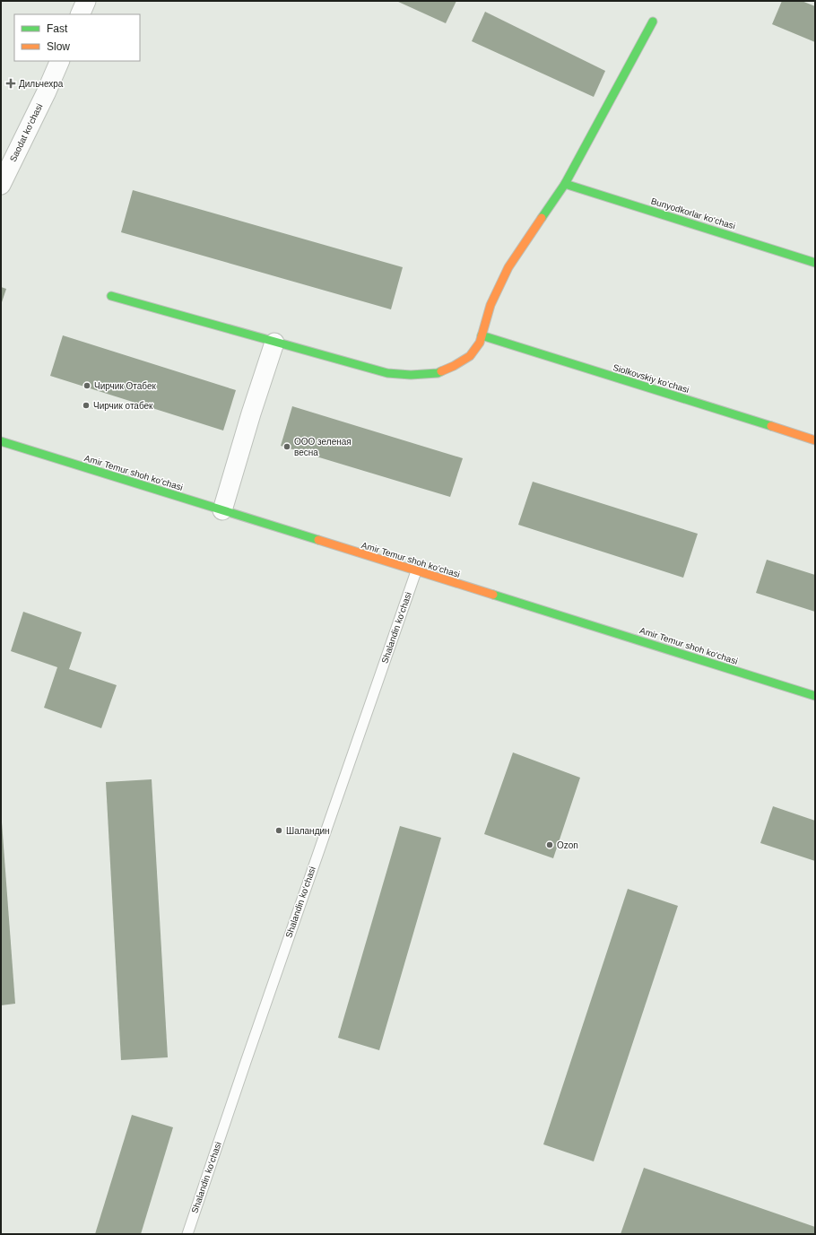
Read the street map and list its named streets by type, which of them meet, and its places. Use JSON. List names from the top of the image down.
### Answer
{
  "streets": {
    "street": [
      "Saodat ko‘chasi",
      "Bunyodkorlar ko‘chasi",
      "Siolkovskiy ko‘chasi",
      "Amir Temur shoh ko‘chasi"
    ],
    "lane": ["Shalandin ko‘chasi"]
  },
  "crossings": [
    ["Amir Temur shoh ko‘chasi", "Shalandin ko‘chasi"]
  ],
  "places": {
    "health": ["Дильчехра"],
    "other": [
      "Чирчик Отабек",
      "Чирчик отабек",
      "ООО зеленая весна",
      "Шаландин",
      "Ozon"
    ]
  },
  "legend": ["Fast", "Slow"]
}
